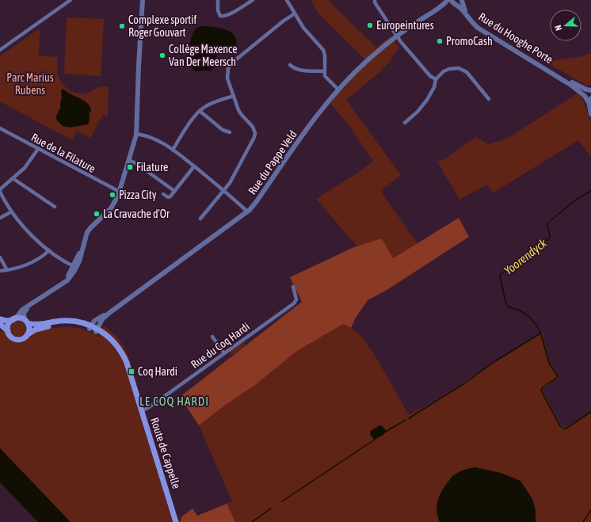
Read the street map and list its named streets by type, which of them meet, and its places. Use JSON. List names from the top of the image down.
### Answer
{
  "streets": {
    "main road": ["Route de Cappelle"],
    "street": [
      "Rue du Hooghe Porte",
      "Rue de la Filature",
      "Rue du Pappe Veld",
      "Rue du Coq Hardi"
    ]
  },
  "crossings": [
    ["Rue du Hooghe Porte", "Rue du Pappe Veld"],
    ["Rue du Pappe Veld", "Route de Cappelle"],
    ["Rue du Coq Hardi", "Route de Cappelle"]
  ],
  "districts": ["LE COQ HARDI"],
  "water": ["Yoorendyck"],
  "parks": ["Parc Marius Rubens"],
  "places": {
    "other": [
      "Europeintures",
      "Complexe sportif Roger Gouvart",
      "PromoCash",
      "Collège Maxence Van Der Meersch",
      "Pizza City",
      "La Cravache d'Or"
    ],
    "transit": ["Filature", "Coq Hardi"]
  },
  "north": "left"
}
